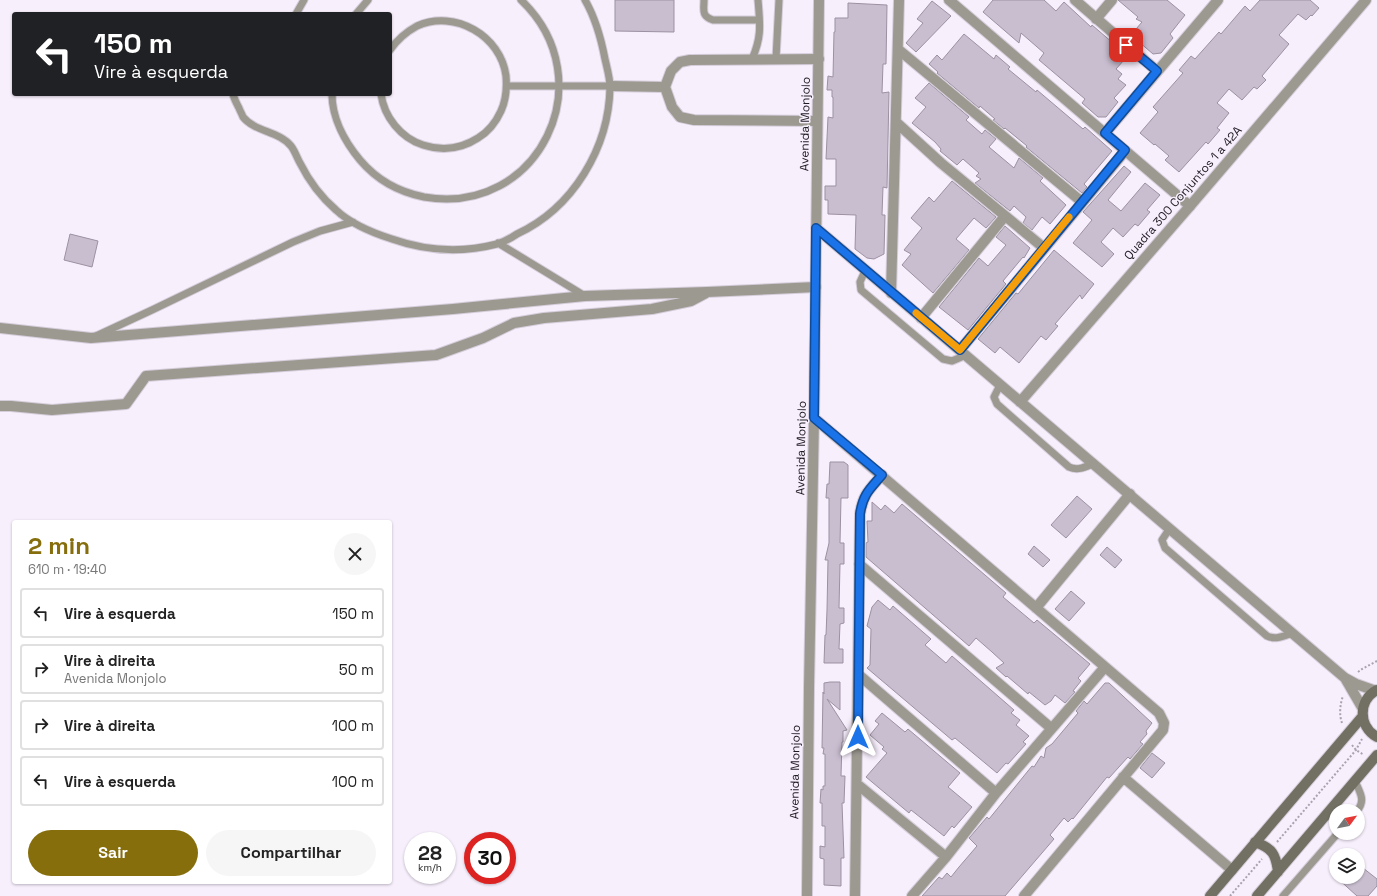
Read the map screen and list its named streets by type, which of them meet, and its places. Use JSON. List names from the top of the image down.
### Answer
{
  "streets": {
    "street": ["Avenida Monjolo", "Quadra 300 Conjuntos 1 a 42A"]
  },
  "north": "top right",
  "page": {
    "turn": ["150 m", "Vire à esquerda"],
    "heading": ["2 min", "610 m · 19:40"],
    "list": [
      {
        "name": "Vire à esquerda",
        "value": "150 m"
      },
      {
        "name": "Vire à direita",
        "note": "Avenida Monjolo",
        "value": "50 m"
      },
      {
        "name": "Vire à direita",
        "value": "100 m"
      },
      {
        "name": "Vire à esquerda",
        "value": "100 m"
      }
    ],
    "buttons": ["Sair", "Compartilhar"],
    "speed": "28 km/h",
    "limit": "30"
  }
}
